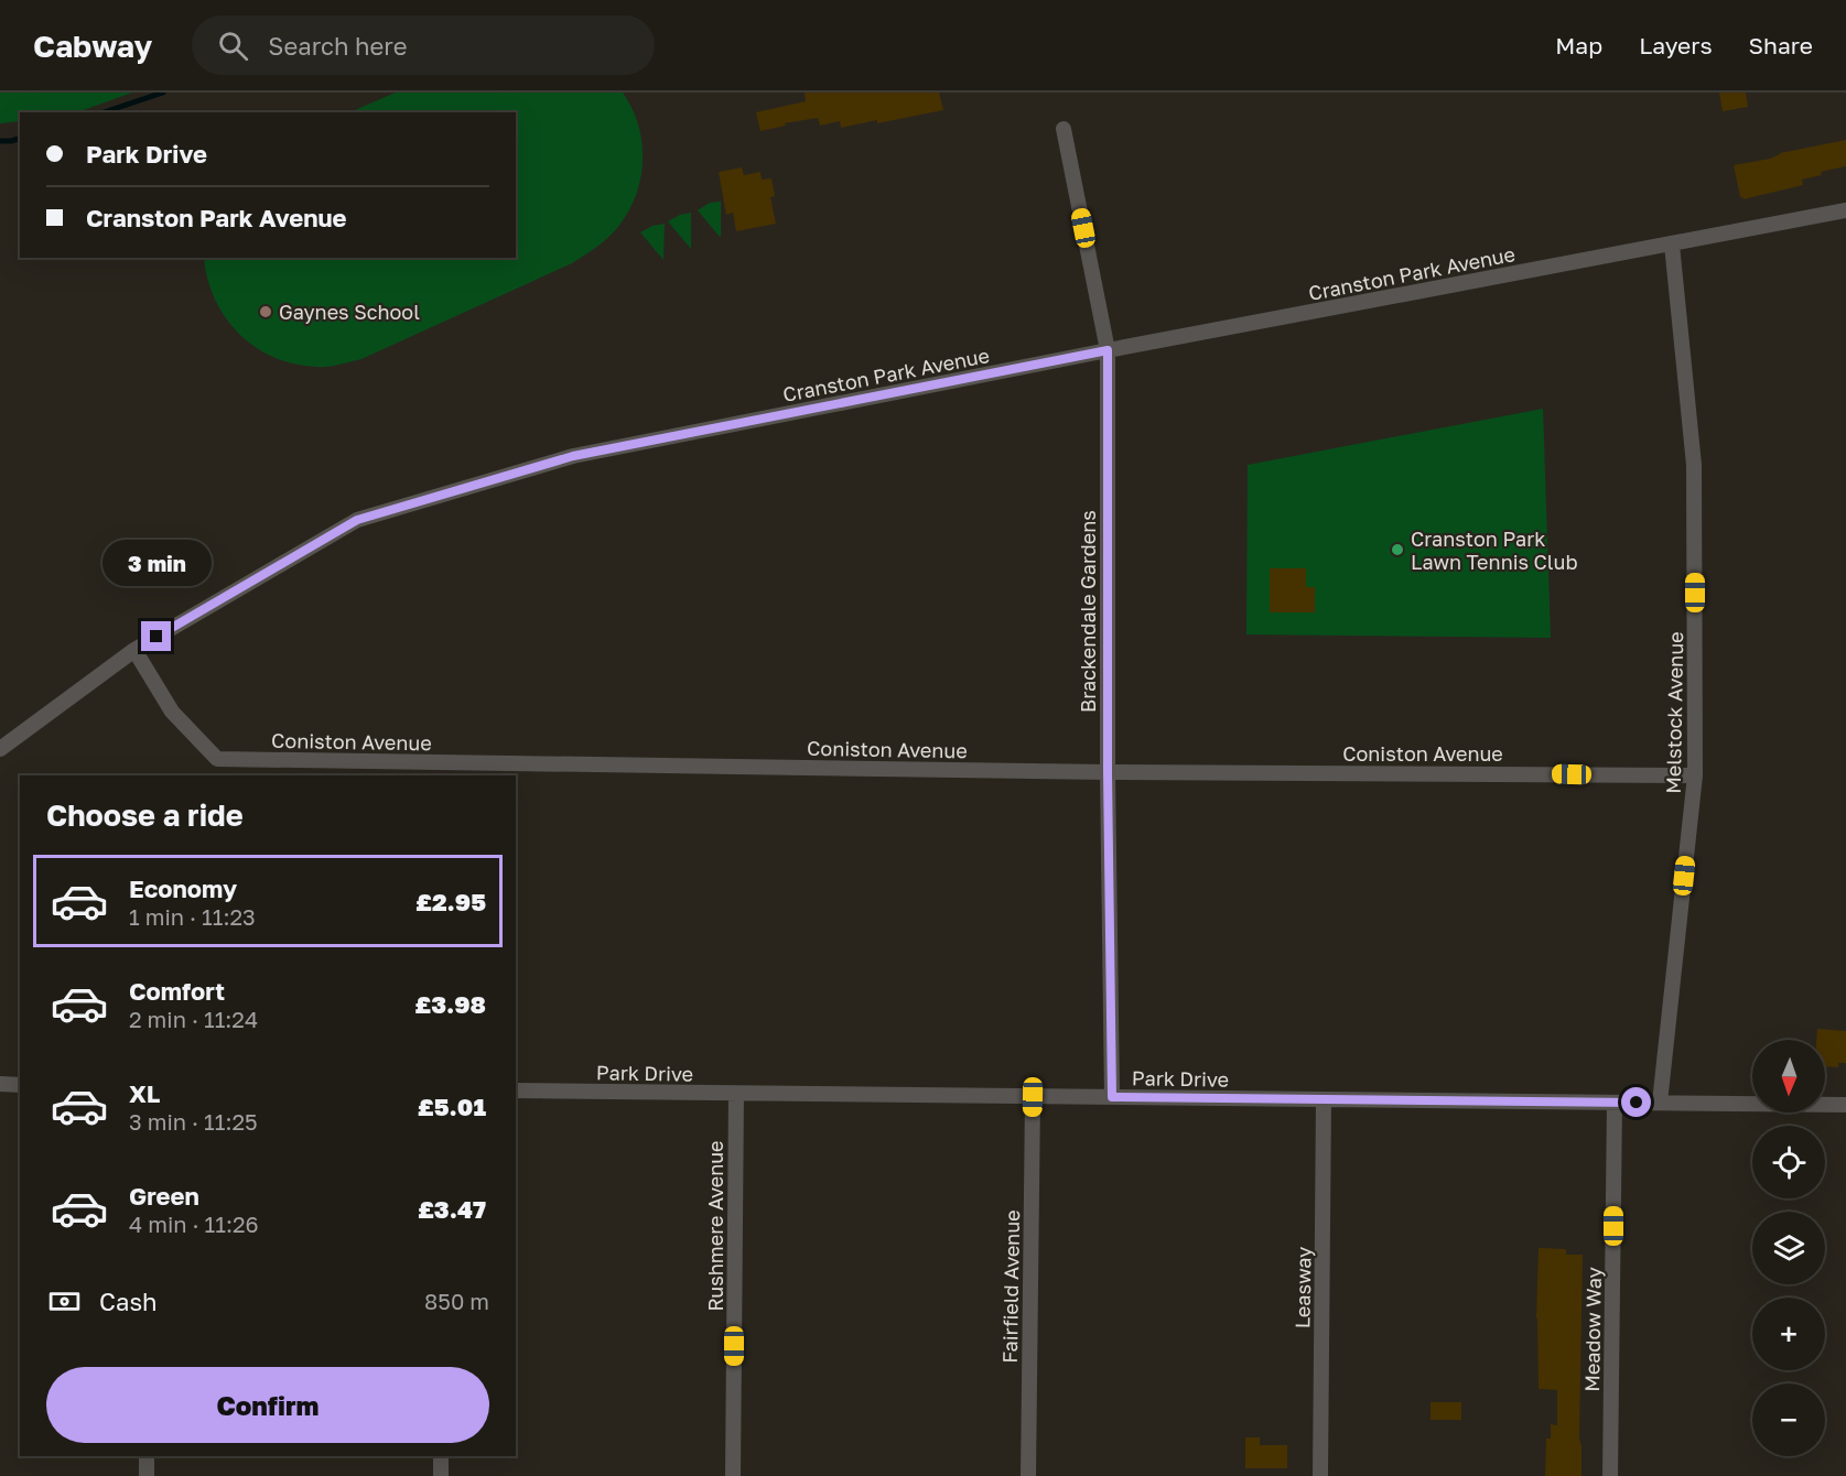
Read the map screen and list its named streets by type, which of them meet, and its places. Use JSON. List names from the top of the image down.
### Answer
{
  "streets": {
    "street": [
      "Cranston Park Avenue",
      "Brackendale Gardens",
      "Melstock Avenue",
      "Coniston Avenue",
      "Park Drive",
      "Rushmere Avenue",
      "Fairfield Avenue",
      "Leasway",
      "Meadow Way"
    ]
  },
  "crossings": [
    ["Cranston Park Avenue", "Brackendale Gardens"],
    ["Cranston Park Avenue", "Melstock Avenue"],
    ["Cranston Park Avenue", "Coniston Avenue"],
    ["Brackendale Gardens", "Coniston Avenue"],
    ["Brackendale Gardens", "Park Drive"],
    ["Melstock Avenue", "Coniston Avenue"],
    ["Melstock Avenue", "Park Drive"],
    ["Park Drive", "Rushmere Avenue"],
    ["Park Drive", "Fairfield Avenue"],
    ["Park Drive", "Leasway"],
    ["Park Drive", "Meadow Way"]
  ],
  "places": ["Gaynes School", "Cranston Park Lawn Tennis Club"],
  "north": "bottom",
  "page": {
    "header": "Cabway",
    "search": "Search here",
    "nav": ["Map", "Layers", "Share"],
    "banner": ["Park Drive", "Cranston Park Avenue"],
    "bubble": "3 min",
    "heading": "Choose a ride",
    "list": [
      {
        "name": "Economy",
        "note": "1 min · 11:23",
        "value": "£2.95"
      },
      {
        "name": "Comfort",
        "note": "2 min · 11:24",
        "value": "£3.98"
      },
      {
        "name": "XL",
        "note": "3 min · 11:25",
        "value": "£5.01"
      },
      {
        "name": "Green",
        "note": "4 min · 11:26",
        "value": "£3.47"
      }
    ],
    "map_buttons": ["+", "−"],
    "pay": ["Cash", "850 m"],
    "buttons": "Confirm"
  }
}
